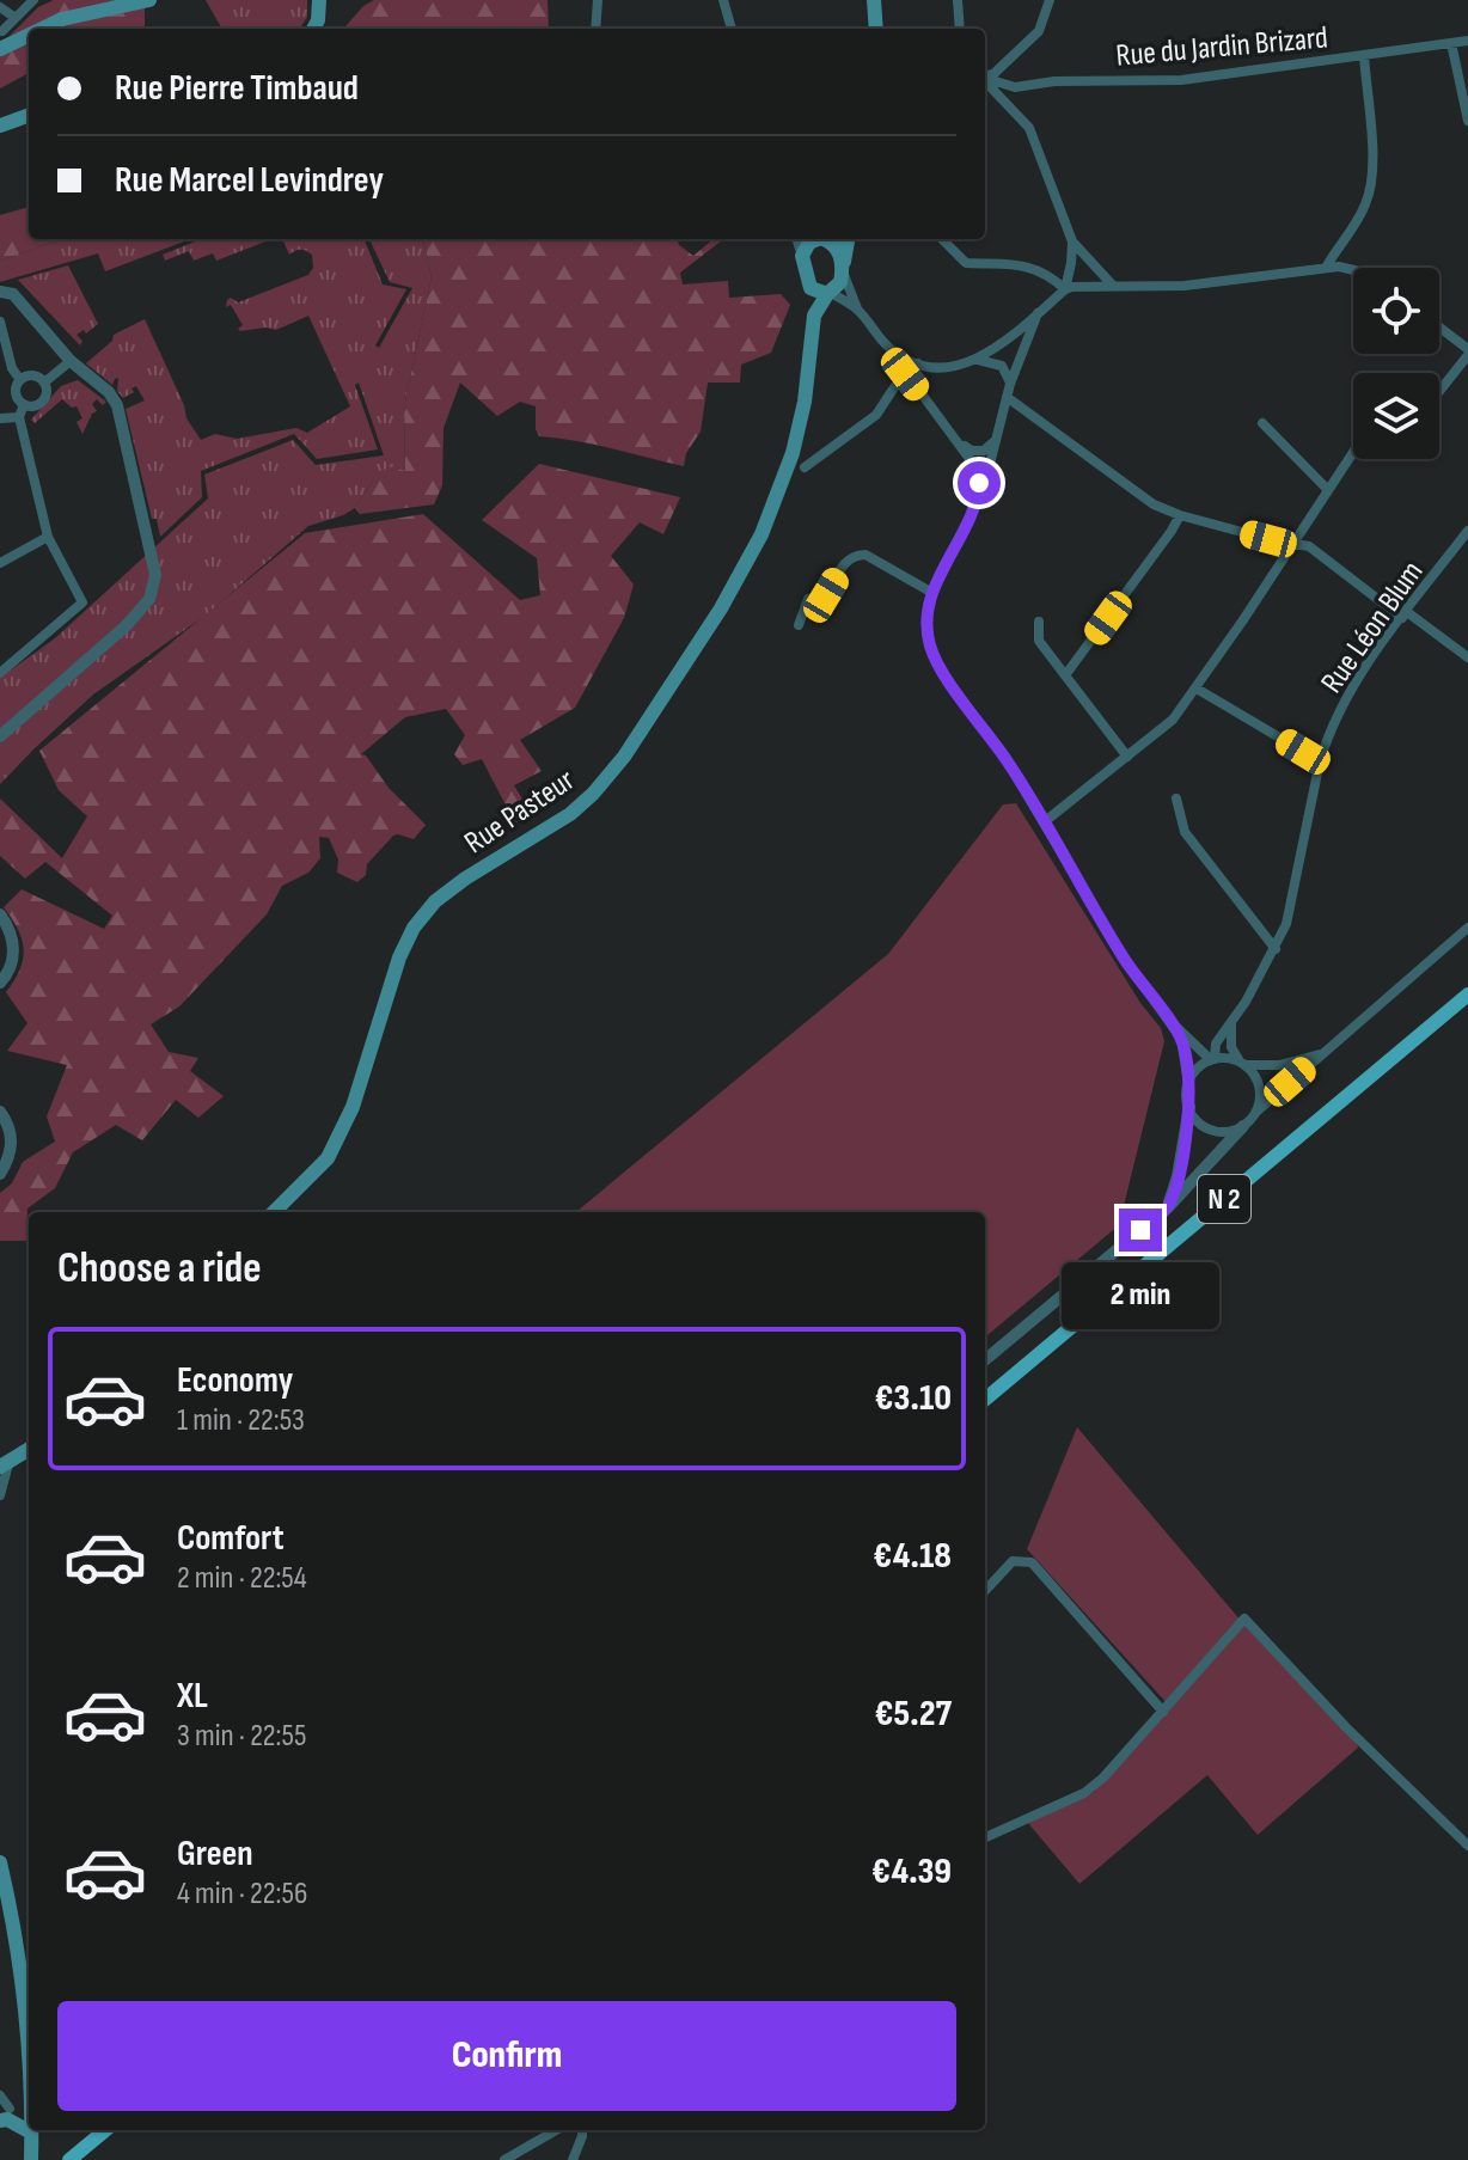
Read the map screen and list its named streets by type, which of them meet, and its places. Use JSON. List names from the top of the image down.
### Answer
{
  "streets": {
    "main road": ["Rue Pasteur", "N 2"],
    "street": ["Rue du Jardin Brizard", "Rue Léon Blum"]
  },
  "page": {
    "banner": ["Rue Pierre Timbaud", "Rue Marcel Levindrey"],
    "heading": "Choose a ride",
    "bubble": "2 min",
    "list": [
      {
        "name": "Economy",
        "note": "1 min · 22:53",
        "value": "€3.10"
      },
      {
        "name": "Comfort",
        "note": "2 min · 22:54",
        "value": "€4.18"
      },
      {
        "name": "XL",
        "note": "3 min · 22:55",
        "value": "€5.27"
      },
      {
        "name": "Green",
        "note": "4 min · 22:56",
        "value": "€4.39"
      }
    ],
    "buttons": "Confirm"
  }
}
